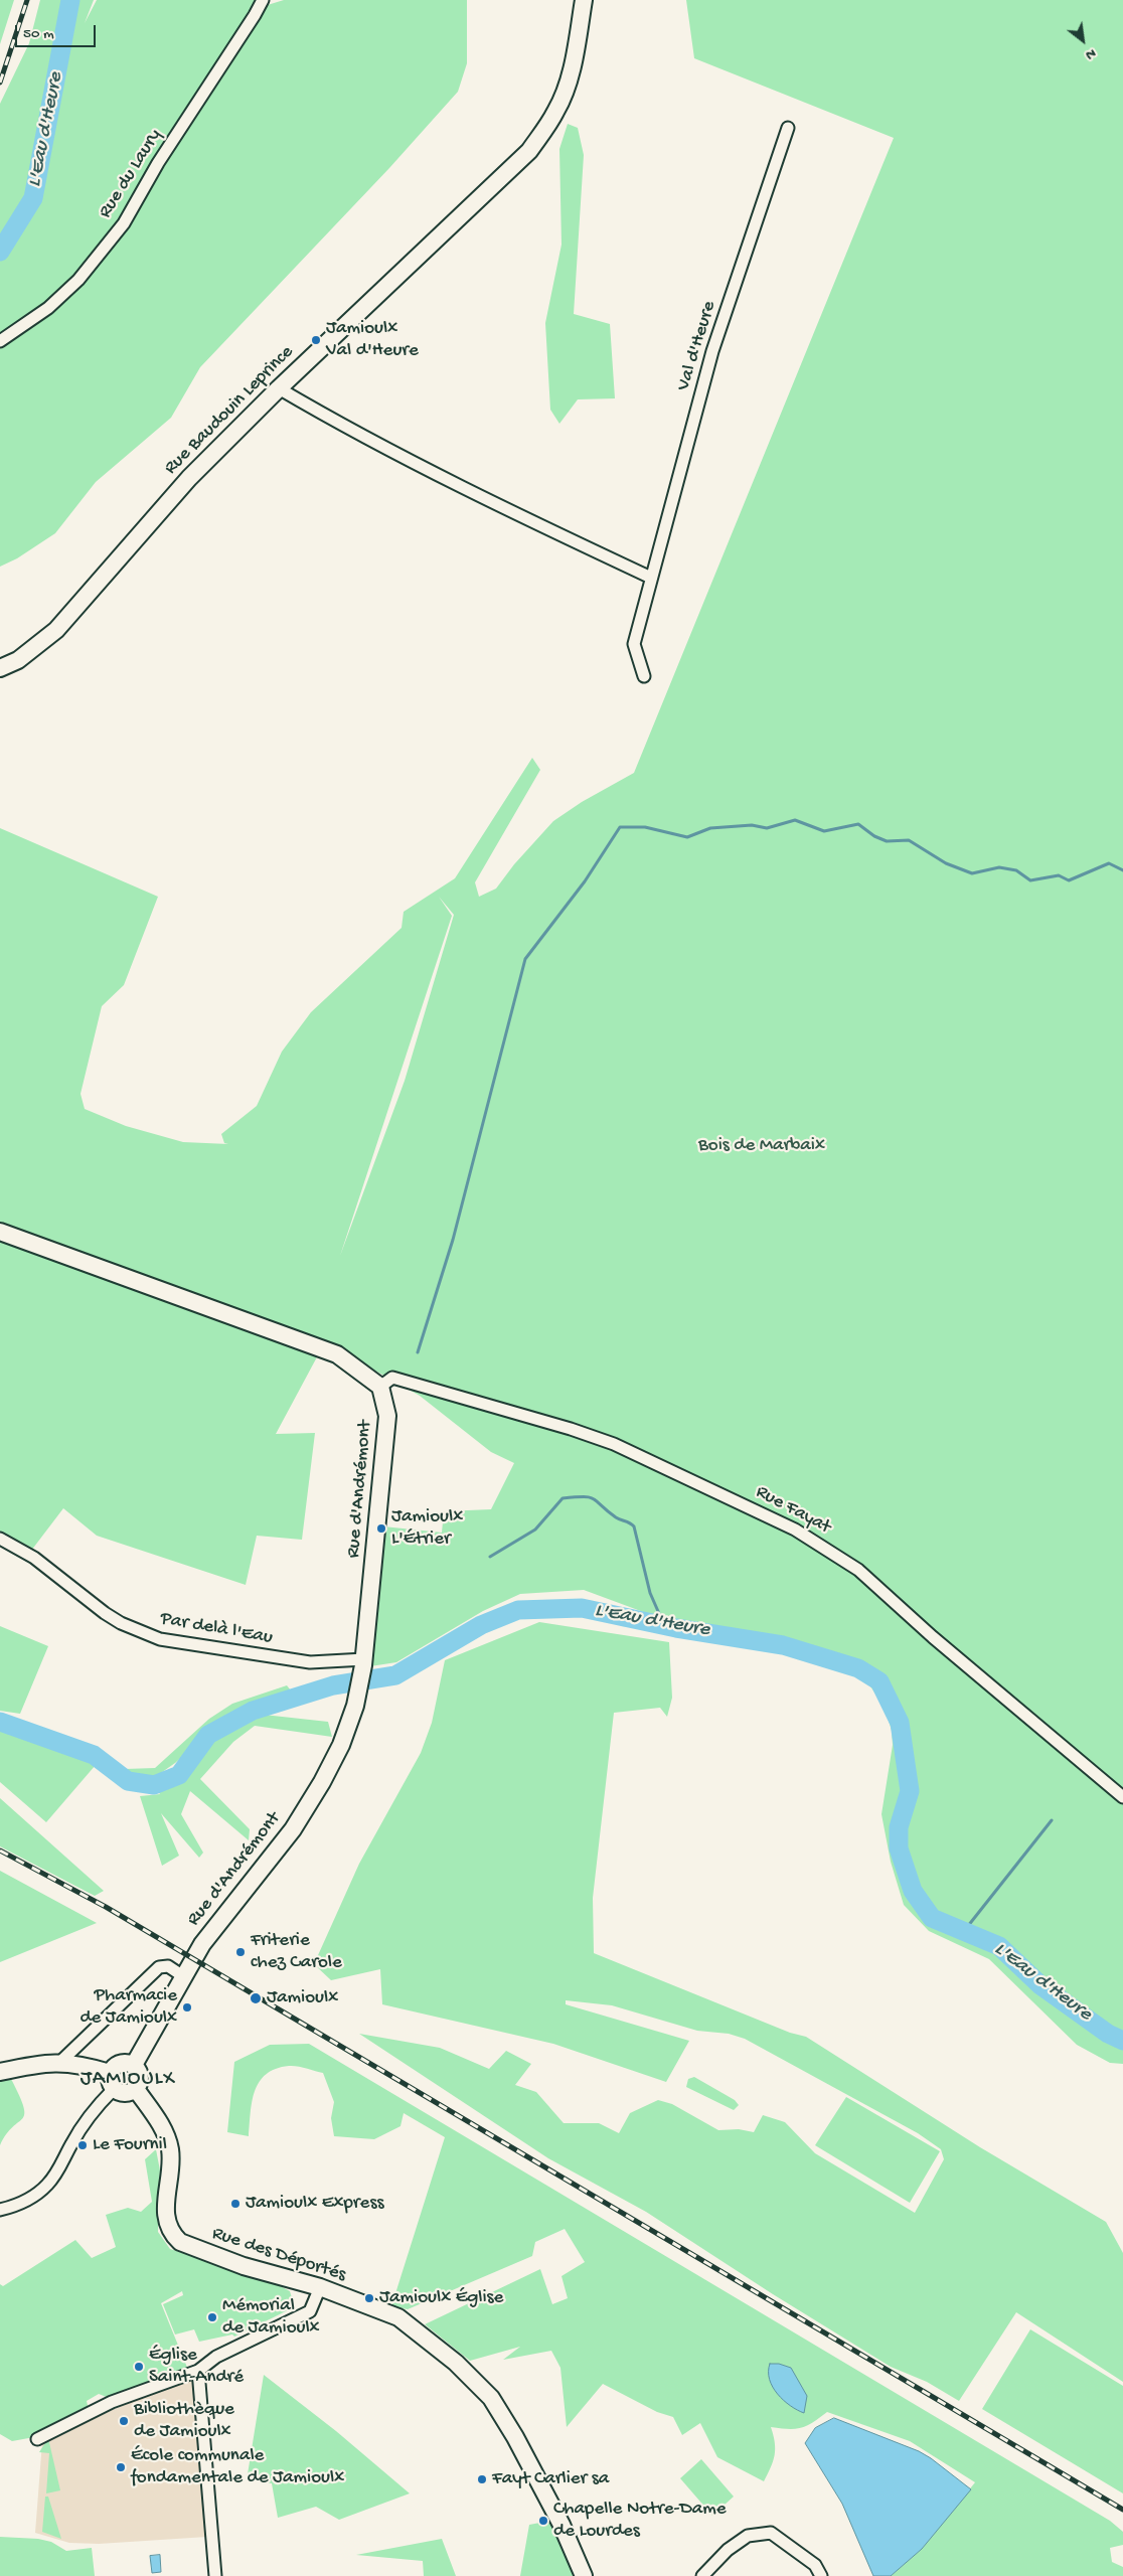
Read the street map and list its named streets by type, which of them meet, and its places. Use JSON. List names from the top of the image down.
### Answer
{
  "streets": {
    "street": [
      "Rue du Laury",
      "Val d'Heure",
      "Rue Baudouin Leprince",
      "Rue d'Andrémont",
      "Rue Fayat",
      "Par delà l'Eau",
      "Rue des Déportés"
    ]
  },
  "crossings": [
    ["Rue d'Andrémont", "Rue Fayat"],
    ["Rue d'Andrémont", "Par delà l'Eau"],
    ["Rue d'Andrémont", "Rue des Déportés"]
  ],
  "districts": ["JAMIOULX"],
  "water": ["L'Eau d'Heure"],
  "parks": ["Bois de Marbaix"],
  "places": [
    "Jamioulx Val d'Heure",
    "Jamioulx L'Étrier",
    "Friterie chez Carole",
    "Jamioulx",
    "Pharmacie de Jamioulx",
    "Le Fournil",
    "Jamioulx Express",
    "Jamioulx Église",
    "Mémorial de Jamioulx",
    "Église Saint-André",
    "Bibliothèque de Jamioulx",
    "École communale fondamentale de Jamioulx",
    "Fayt Carlier sa",
    "Chapelle Notre-Dame de Lourdes"
  ],
  "scale_bar": "50 m",
  "north": "bottom right"
}
